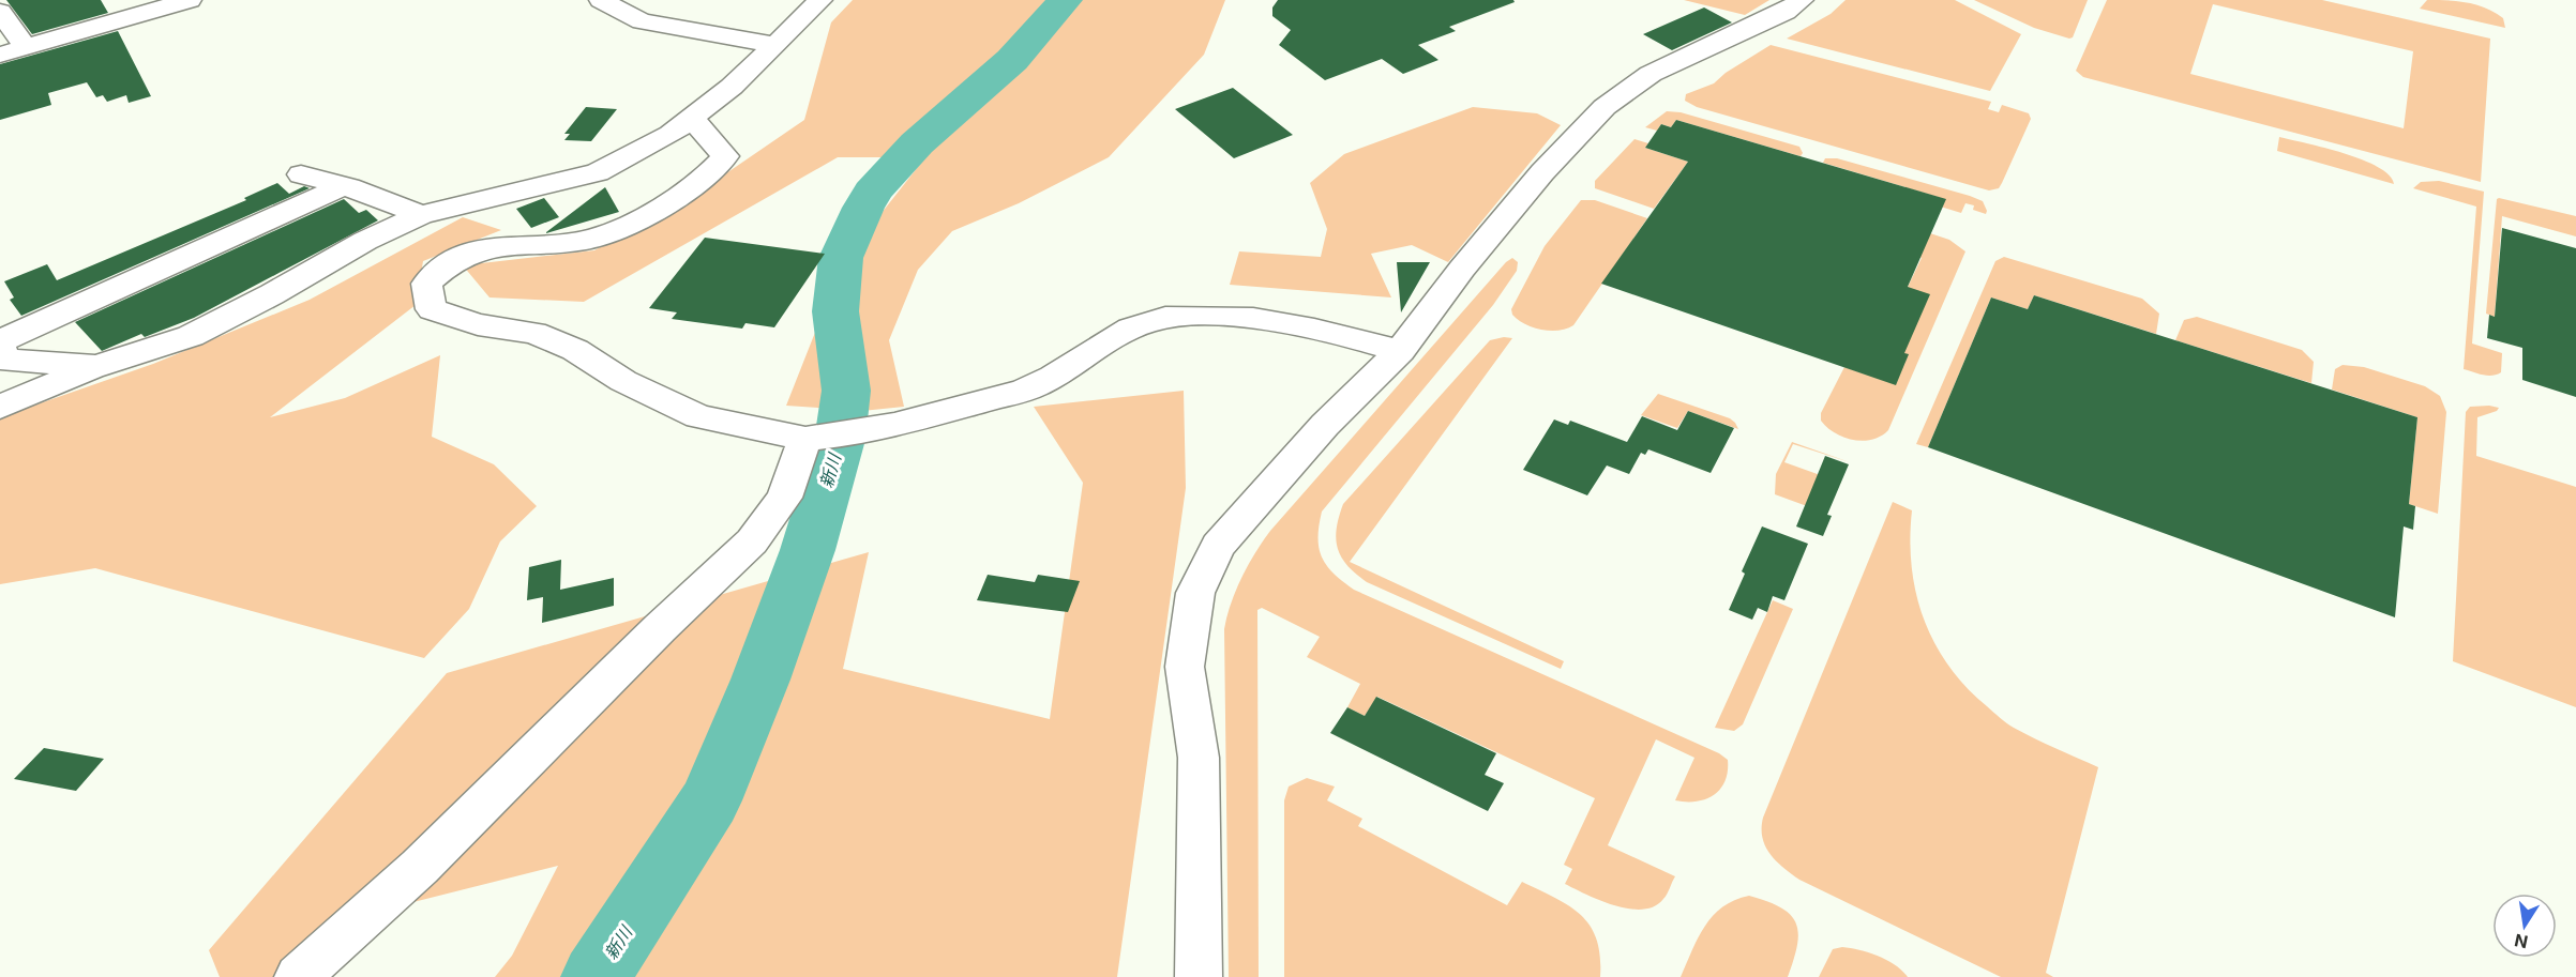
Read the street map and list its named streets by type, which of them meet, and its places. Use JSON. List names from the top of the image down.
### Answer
{
  "water": ["新川"],
  "north": "bottom"
}
